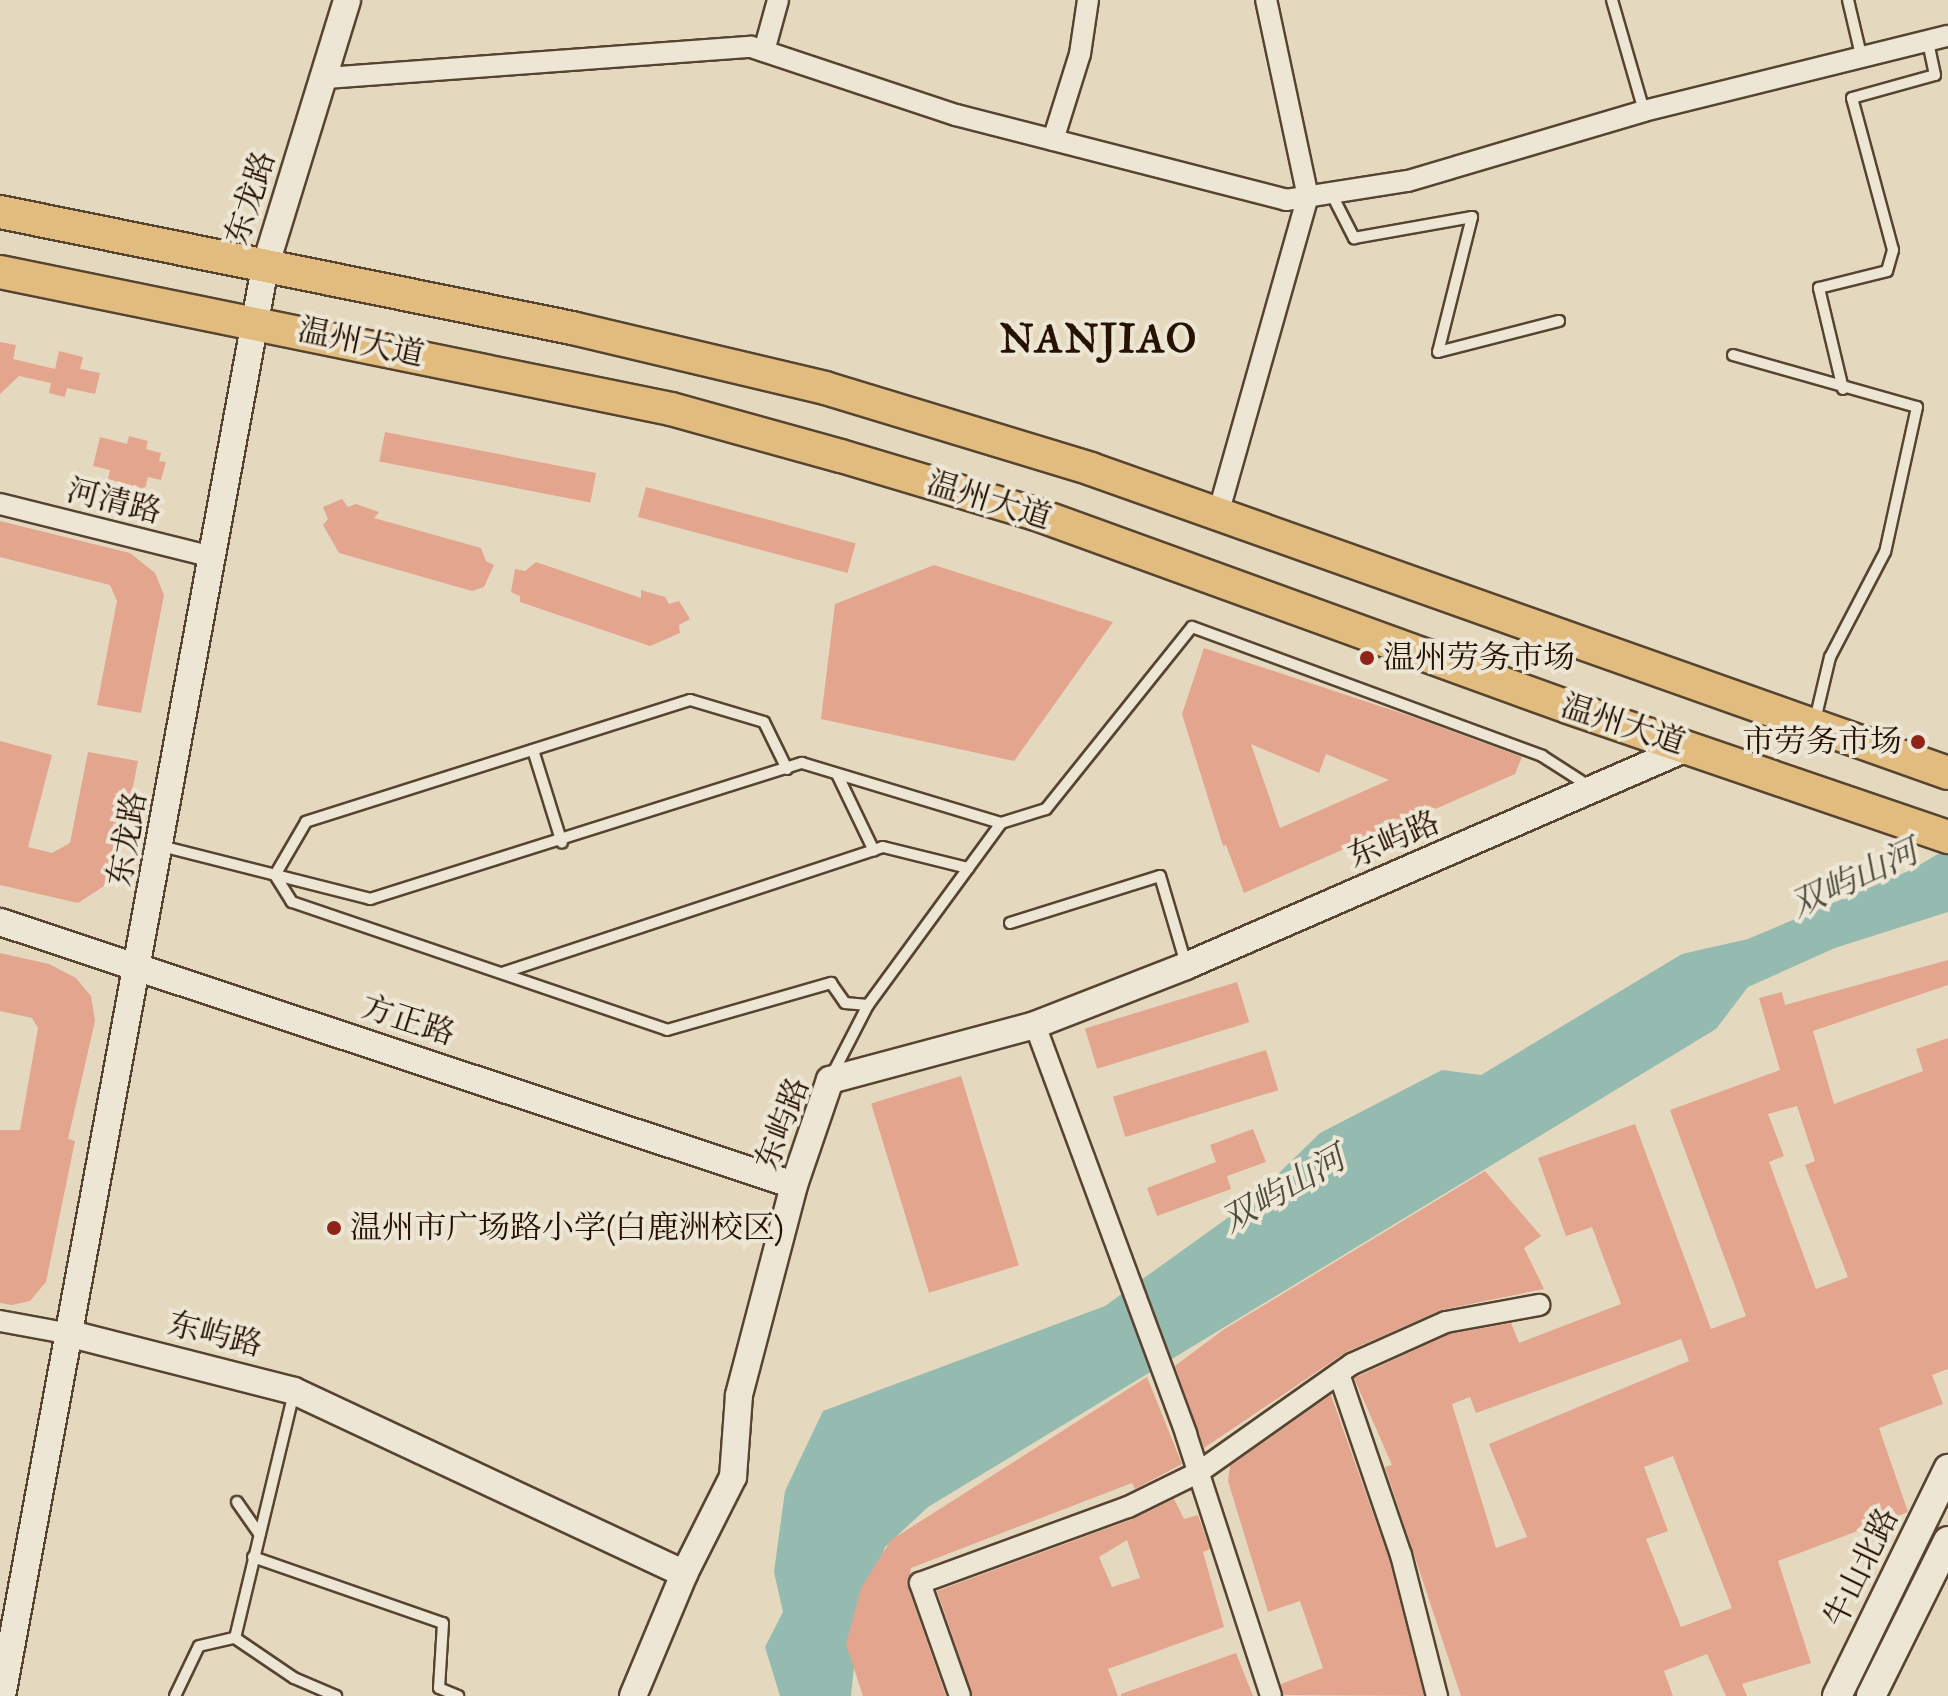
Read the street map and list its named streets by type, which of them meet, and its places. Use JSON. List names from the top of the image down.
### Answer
{
  "streets": {
    "main road": ["温州大道", "牛山北路"],
    "street": [
      "东龙路",
      "河清路",
      "东屿路",
      "方正路"
    ]
  },
  "crossings": [
    ["东龙路", "温州大道"],
    ["东龙路", "河清路"],
    ["东龙路", "东屿路"],
    ["东龙路", "方正路"],
    ["温州大道", "东屿路"],
    ["东屿路", "方正路"]
  ],
  "districts": ["NANJIAO"],
  "water": ["双屿山河"],
  "places": ["温州劳务市场", "市劳务市场", "温州市广场路小学(白鹿洲校区)"]
}
